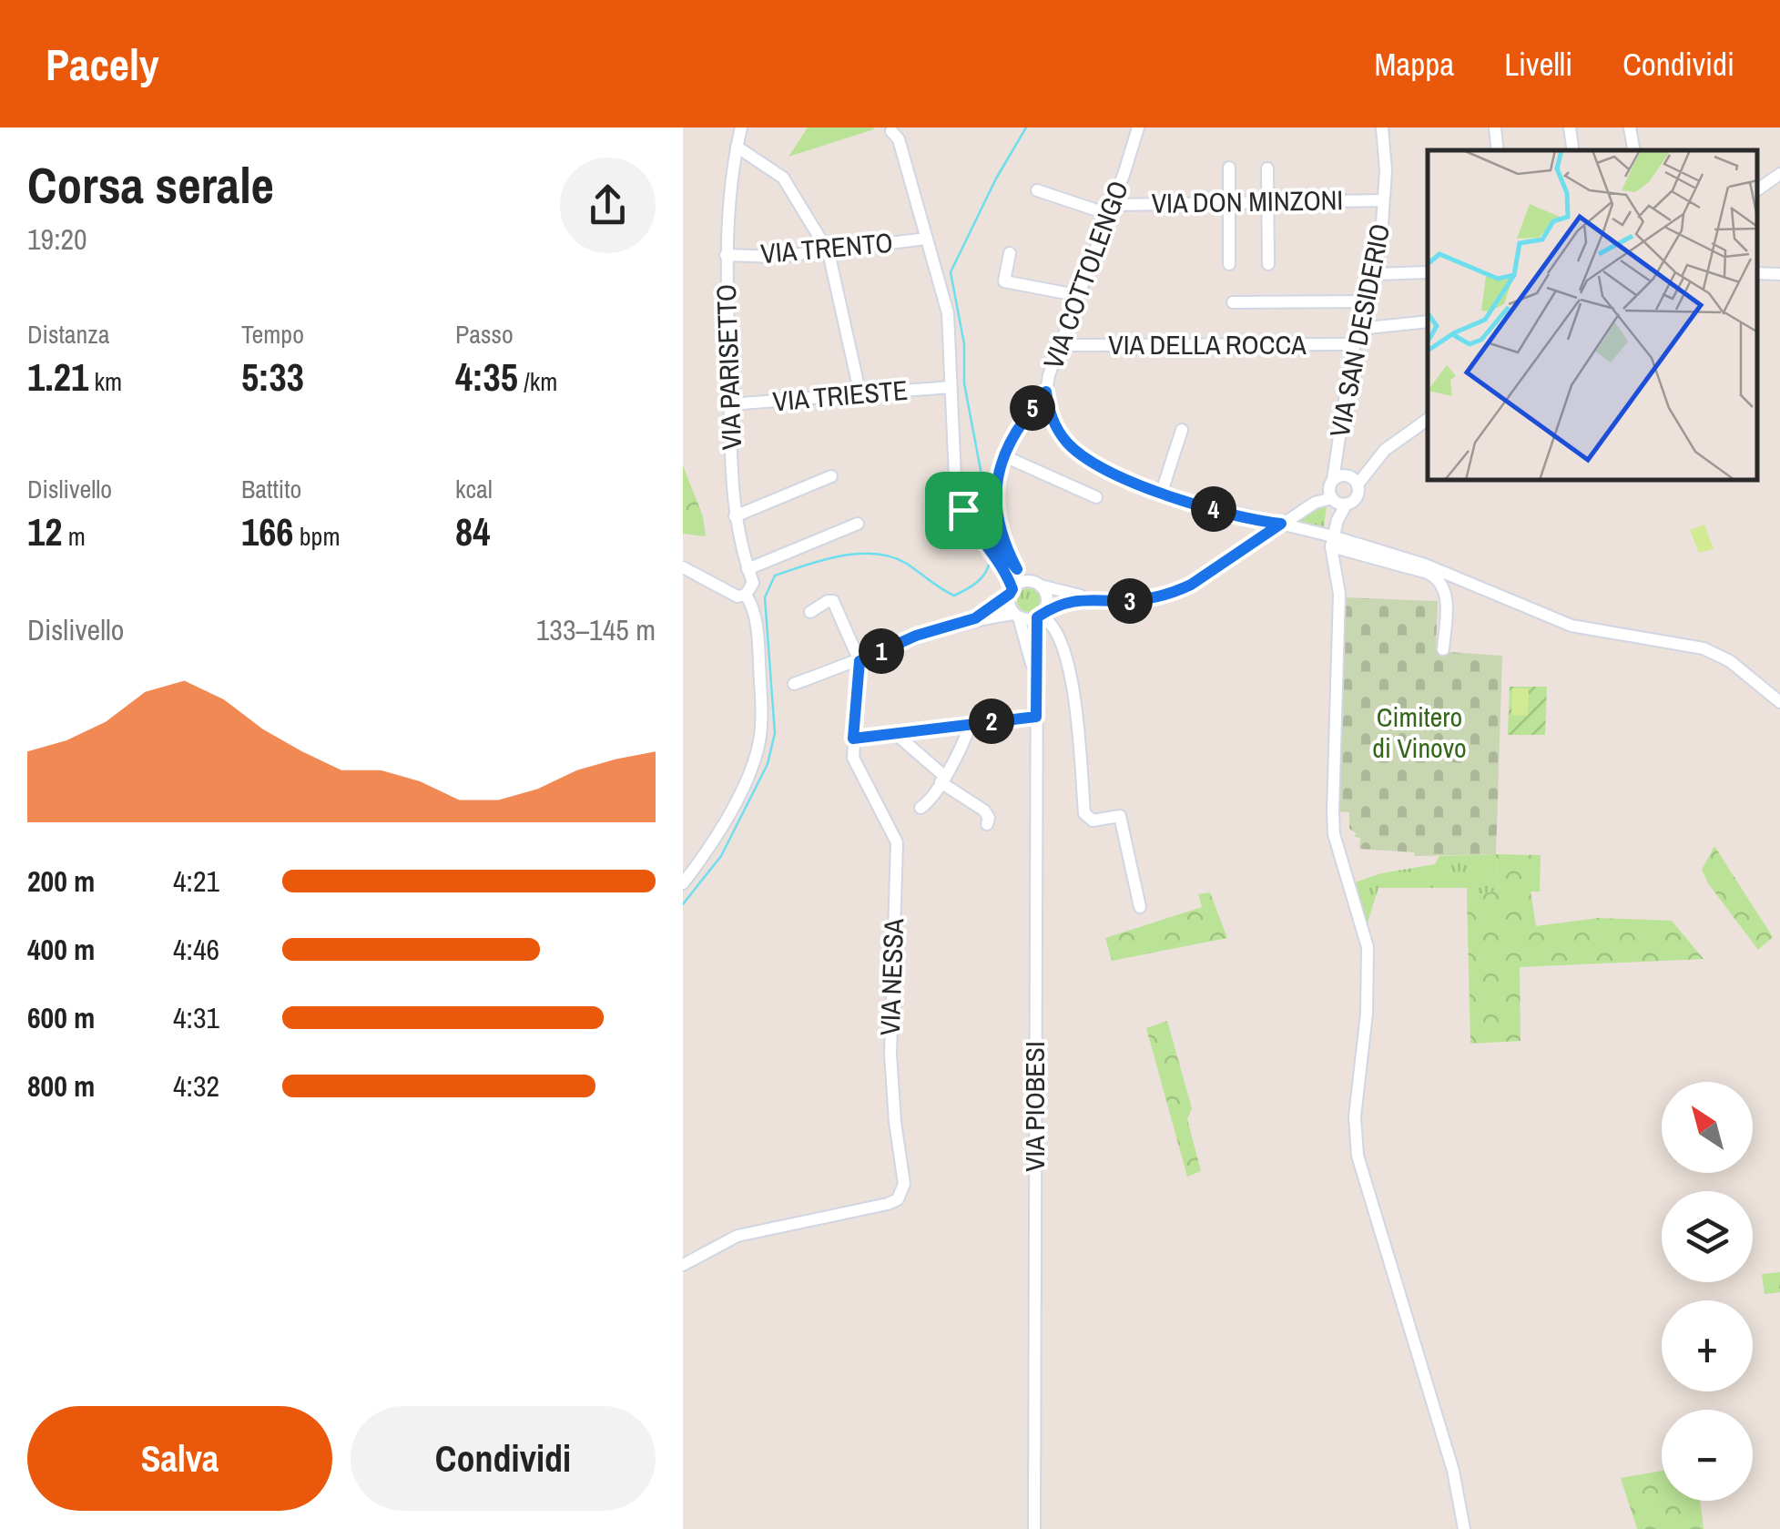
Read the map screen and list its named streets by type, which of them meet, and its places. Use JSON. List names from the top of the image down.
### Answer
{
  "streets": {
    "street": [
      "VIA DON MINZONI",
      "VIA TRENTO",
      "VIA COTTOLENGO",
      "VIA SAN DESIDERIO",
      "VIA DELLA ROCCA",
      "VIA PARISETTO",
      "VIA TRIESTE",
      "VIA NESSA",
      "VIA PIOBESI"
    ]
  },
  "crossings": [
    ["VIA DON MINZONI", "VIA COTTOLENGO"],
    ["VIA DON MINZONI", "VIA SAN DESIDERIO"],
    ["VIA TRENTO", "VIA PARISETTO"],
    ["VIA COTTOLENGO", "VIA DELLA ROCCA"],
    ["VIA SAN DESIDERIO", "VIA DELLA ROCCA"],
    ["VIA PARISETTO", "VIA TRIESTE"]
  ],
  "parks": ["Cimitero di Vinovo"],
  "north": "top left",
  "page": {
    "header": "Pacely",
    "nav": ["Mappa", "Livelli", "Condividi"],
    "heading": ["Corsa serale", "19:20"],
    "stats": [
      ["Distanza", "1.21 km"],
      ["Tempo", "5:33"],
      ["Passo", "4:35 /km"],
      ["Dislivello", "12 m"],
      ["Battito", "166 bpm"],
      ["kcal", "84"]
    ],
    "pins": [
      "5",
      "4",
      "3",
      "1",
      "2"
    ],
    "chart": ["Dislivello", "133–145 m"],
    "list": [
      {
        "name": "200 m",
        "note": "4:21"
      },
      {
        "name": "400 m",
        "note": "4:46"
      },
      {
        "name": "600 m",
        "note": "4:31"
      },
      {
        "name": "800 m",
        "note": "4:32"
      }
    ],
    "map_buttons": ["+", "−"],
    "buttons": ["Salva", "Condividi"]
  }
}
